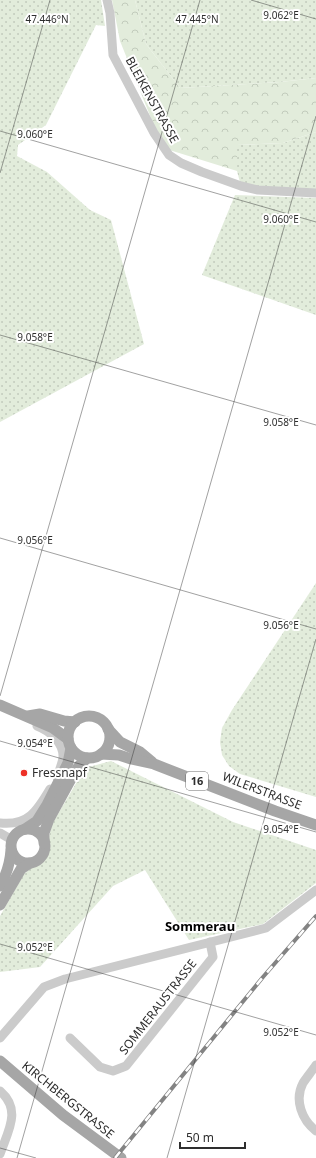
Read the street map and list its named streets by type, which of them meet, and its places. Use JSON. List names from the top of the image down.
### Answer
{
  "streets": {
    "main road": ["16", "WILERSTRASSE", "KIRCHBERGSTRASSE"],
    "street": ["BLEIKENSTRASSE", "SOMMERAUSTRASSE"]
  },
  "districts": ["Sommerau"],
  "places": ["Fressnapf"],
  "scale_bar": "50 m",
  "coordinates": [
    "9.062°E",
    "47.446°N",
    "47.445°N",
    "9.060°E",
    "9.058°E",
    "9.056°E",
    "9.054°E",
    "9.052°E"
  ]
}
